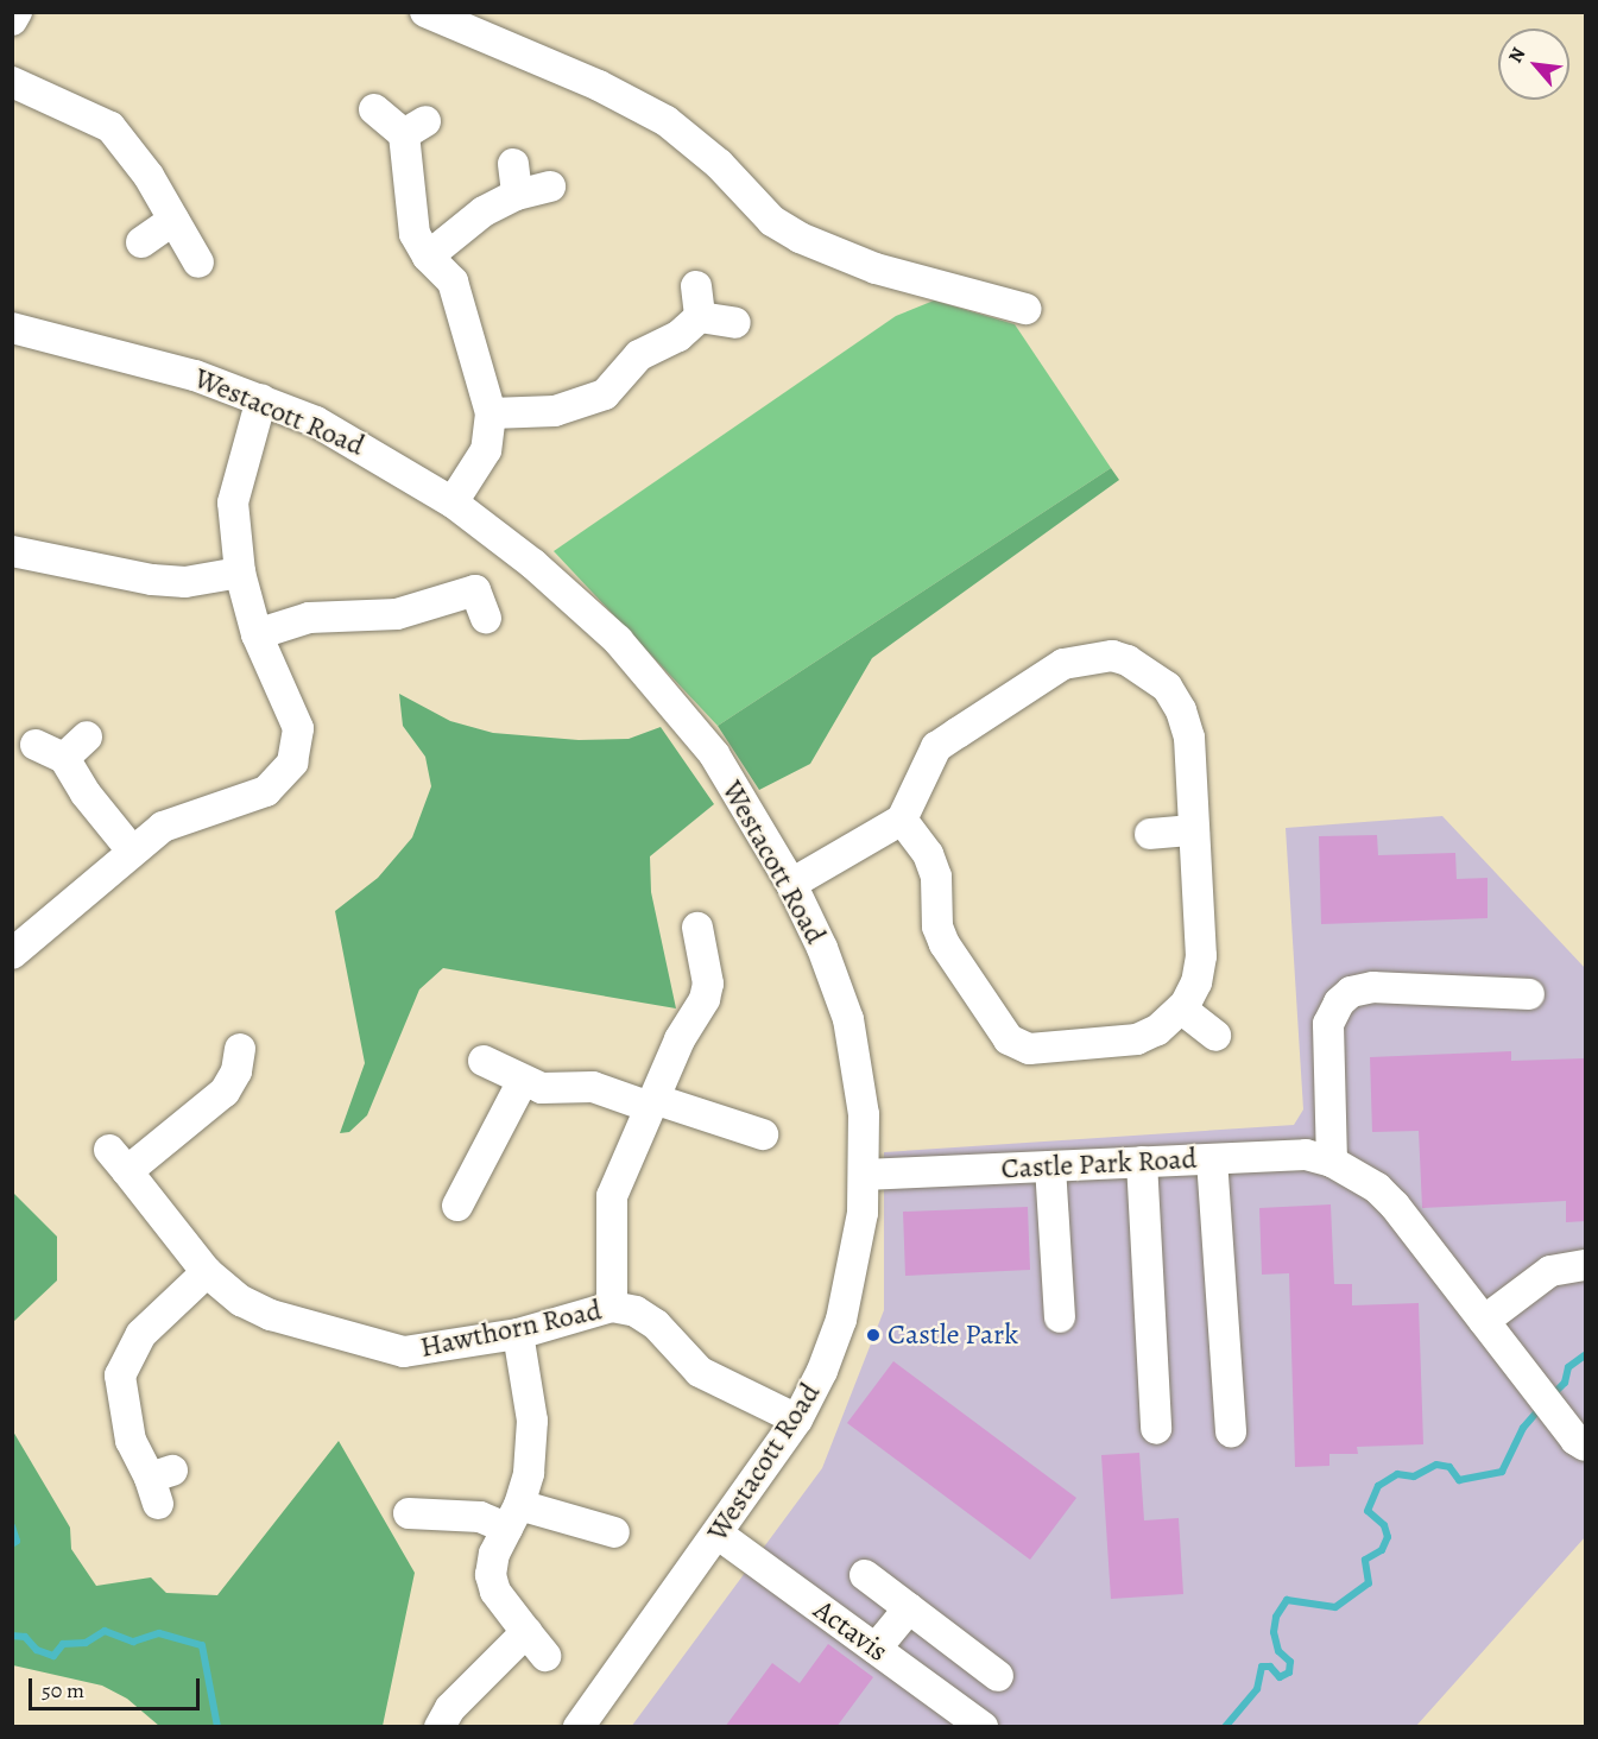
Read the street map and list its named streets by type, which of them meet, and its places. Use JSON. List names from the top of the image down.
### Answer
{
  "streets": {
    "street": [
      "Westacott Road",
      "Castle Park Road",
      "Hawthorn Road",
      "Actavis"
    ]
  },
  "crossings": [
    ["Westacott Road", "Castle Park Road"],
    ["Westacott Road", "Hawthorn Road"],
    ["Westacott Road", "Actavis"]
  ],
  "places": ["Castle Park"],
  "scale_bar": "50 m",
  "north": "top left"
}
